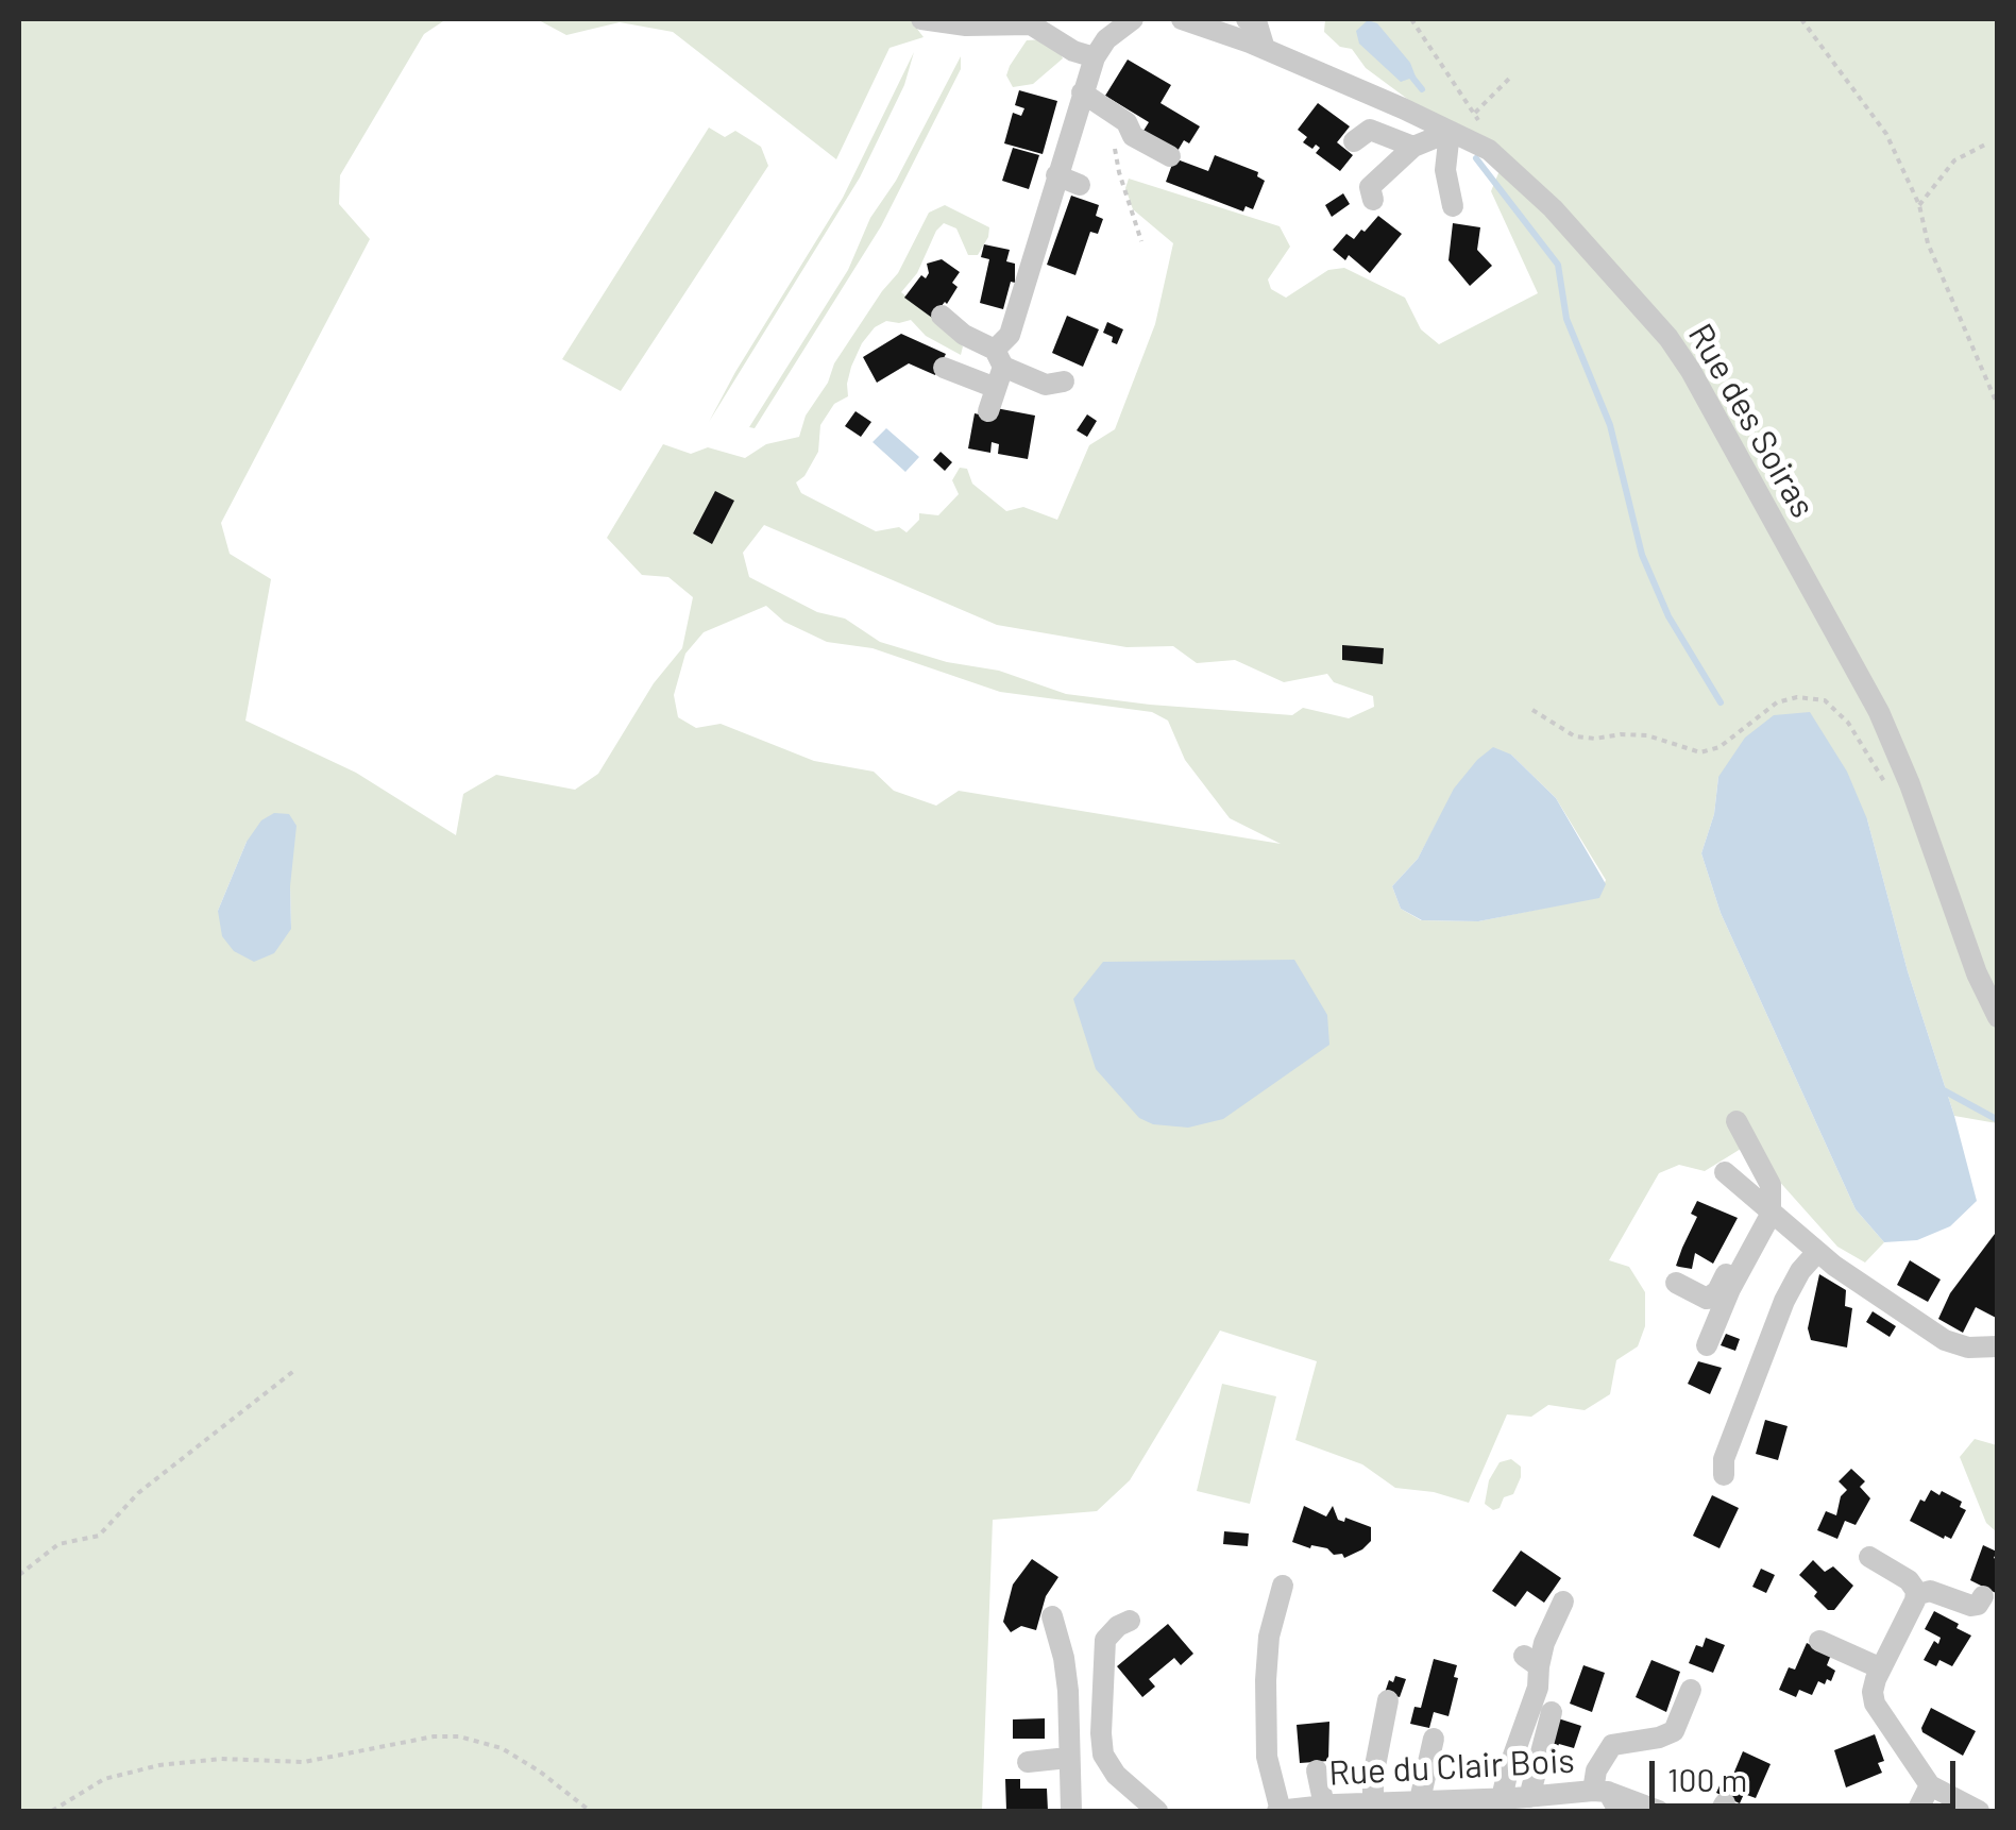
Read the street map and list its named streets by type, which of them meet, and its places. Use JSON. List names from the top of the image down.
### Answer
{
  "streets": {
    "street": ["Rue des Soiras", "Rue du Clair Bois"]
  },
  "scale_bar": "100 m"
}
